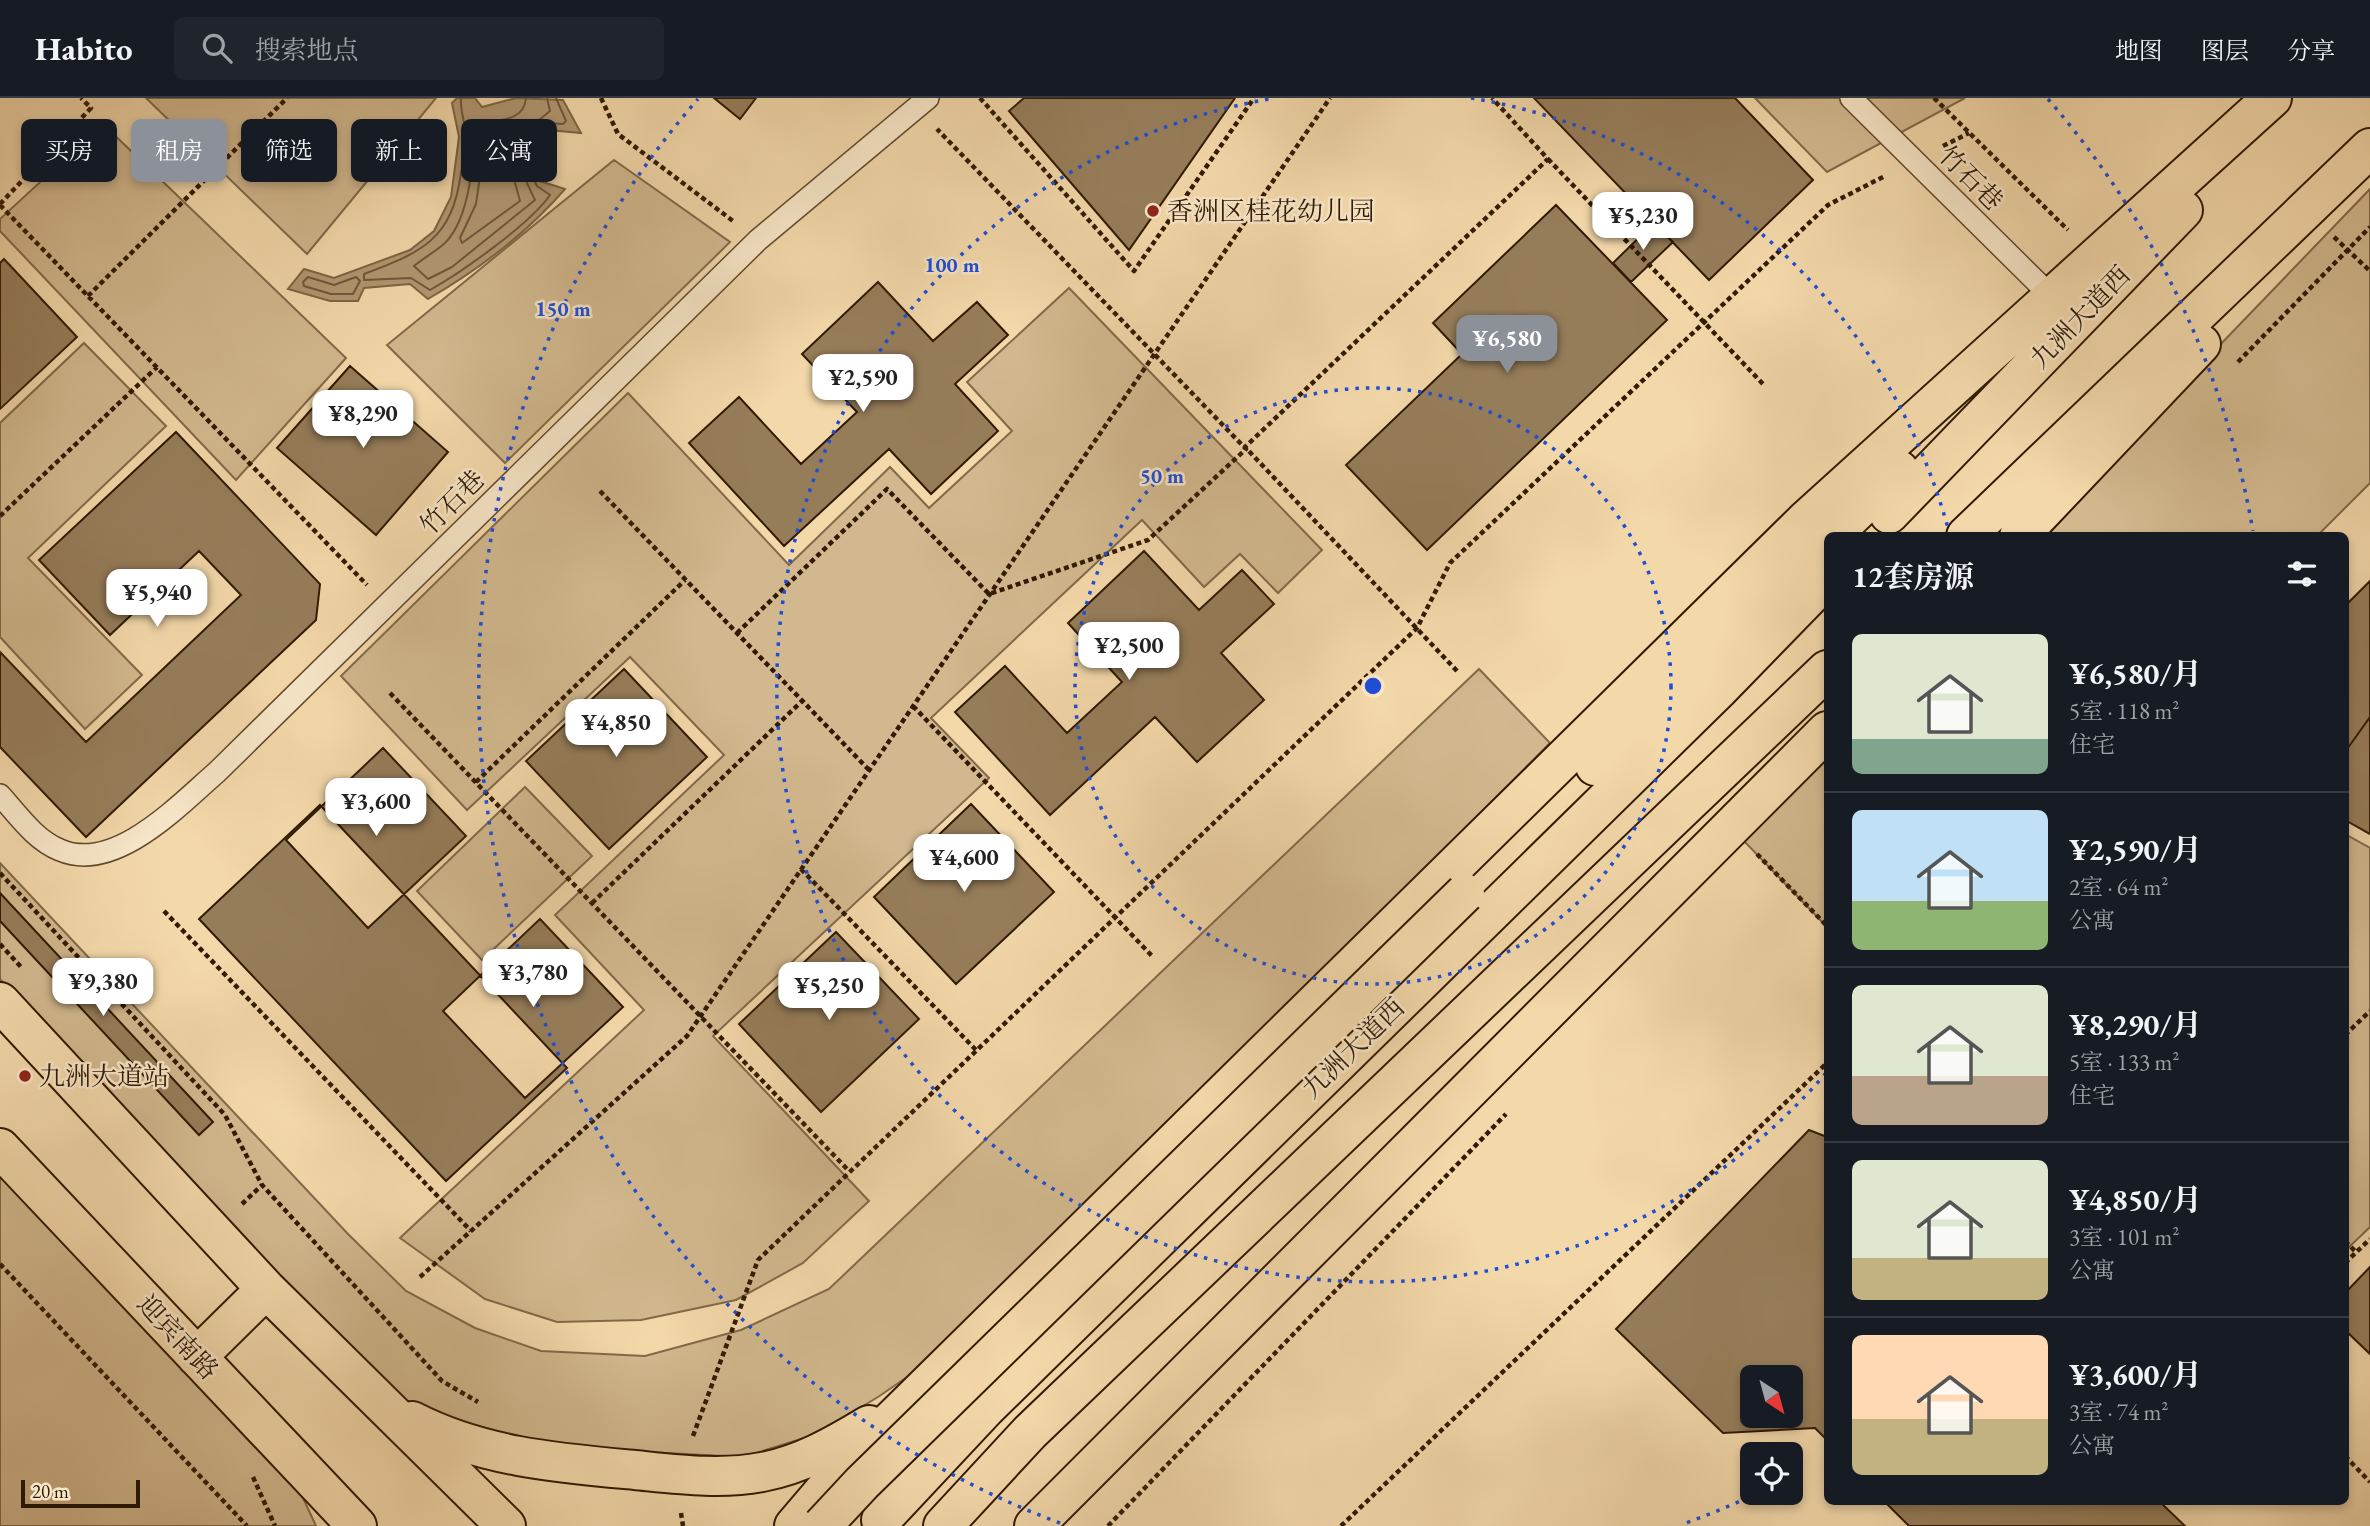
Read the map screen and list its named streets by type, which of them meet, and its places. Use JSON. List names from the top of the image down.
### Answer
{
  "streets": {
    "main road": ["九洲大道西", "迎宾南路"],
    "lane": ["竹石巷"]
  },
  "places": ["香洲区桂花幼儿园", "九洲大道站"],
  "scale_bar": "20 m",
  "north": "bottom right",
  "page": {
    "header": "Habito",
    "search": "搜索地点",
    "nav": ["地图", "图层", "分享"],
    "chip": [
      "买房",
      "租房",
      "筛选",
      "新上",
      "公寓"
    ],
    "price": [
      "¥5,230",
      "¥6,580",
      "¥2,590",
      "¥8,290",
      "¥5,940",
      "¥2,500",
      "¥4,850",
      "¥3,600",
      "¥4,600",
      "¥3,780",
      "¥9,380",
      "¥5,250"
    ],
    "heading": "12套房源",
    "list": [
      {
        "name": "¥6,580/月",
        "note": "5室 · 118 m² · 住宅"
      },
      {
        "name": "¥2,590/月",
        "note": "2室 · 64 m² · 公寓"
      },
      {
        "name": "¥8,290/月",
        "note": "5室 · 133 m² · 住宅"
      },
      {
        "name": "¥4,850/月",
        "note": "3室 · 101 m² · 公寓"
      },
      {
        "name": "¥3,600/月",
        "note": "3室 · 74 m² · 公寓"
      }
    ],
    "scale": "20 m"
  },
  "rings": ["100 m", "150 m", "50 m"]
}
